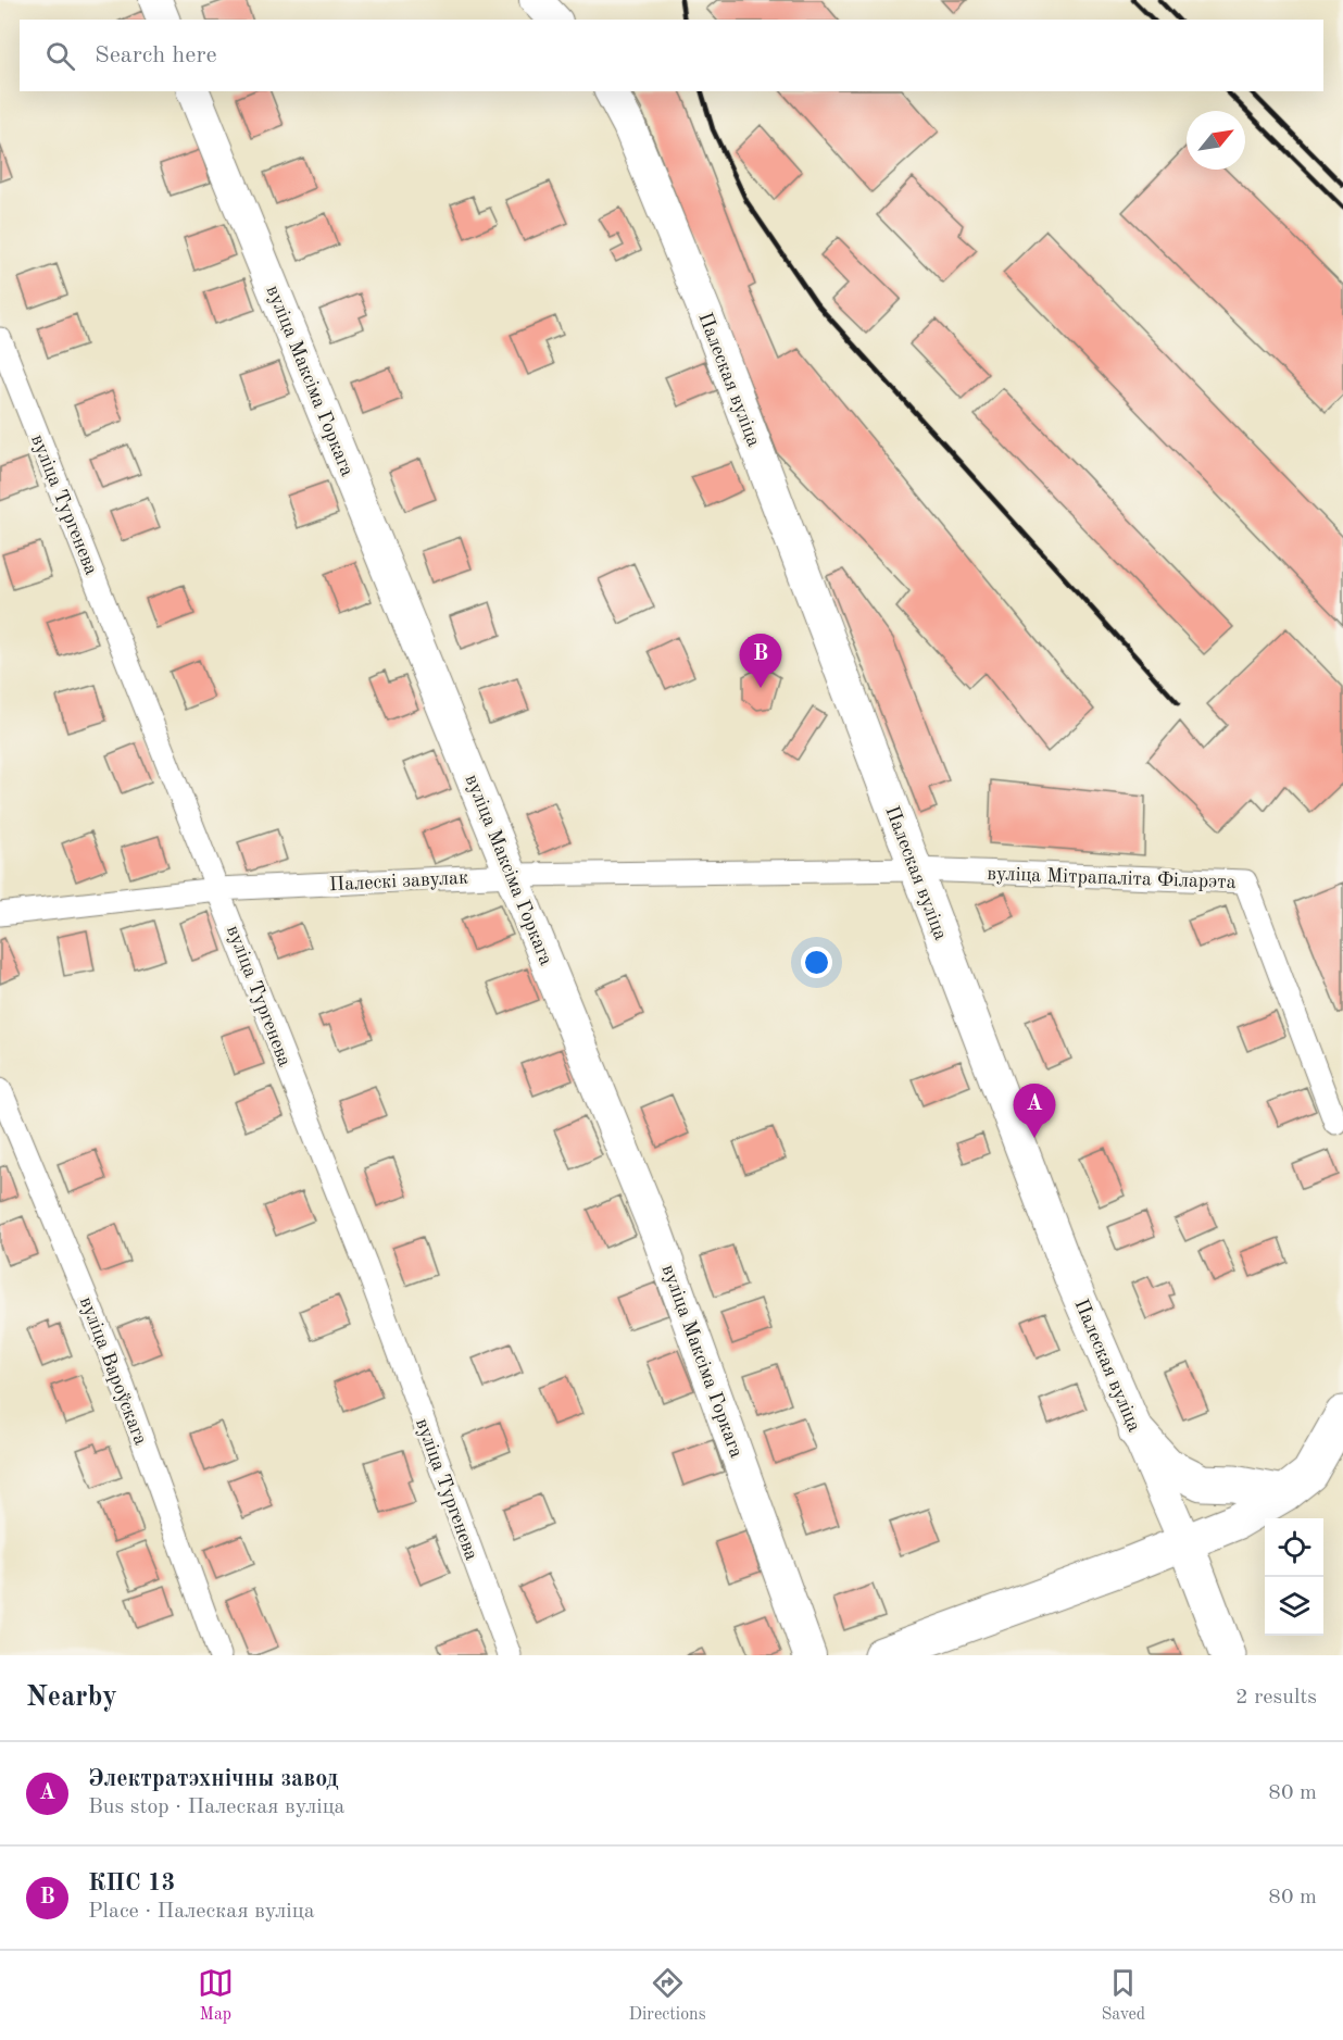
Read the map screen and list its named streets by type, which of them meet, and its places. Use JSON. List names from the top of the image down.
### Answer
{
  "streets": {
    "main road": ["Палеская вуліца"],
    "street": [
      "вуліца Максіма Горкага",
      "вуліца Тургенева",
      "вуліца Мітрапаліта Філарэта",
      "Палескі завулак",
      "вуліца Вароўскага"
    ]
  },
  "crossings": [
    ["Палеская вуліца", "вуліца Мітрапаліта Філарэта"],
    ["Палеская вуліца", "Палескі завулак"],
    ["вуліца Максіма Горкага", "Палескі завулак"],
    ["вуліца Тургенева", "Палескі завулак"],
    ["вуліца Мітрапаліта Філарэта", "Палескі завулак"]
  ],
  "north": "top right",
  "page": {
    "search": "Search here",
    "pins": ["B", "A"],
    "heading": ["Nearby", "2 results"],
    "list": [
      {
        "mark": "A",
        "name": "Электратэхнічны завод",
        "note": "Bus stop · Палеская вуліца",
        "value": "80 m"
      },
      {
        "mark": "B",
        "name": "КПС 13",
        "note": "Place · Палеская вуліца",
        "value": "80 m"
      }
    ],
    "nav": ["Map", "Directions", "Saved"]
  }
}
